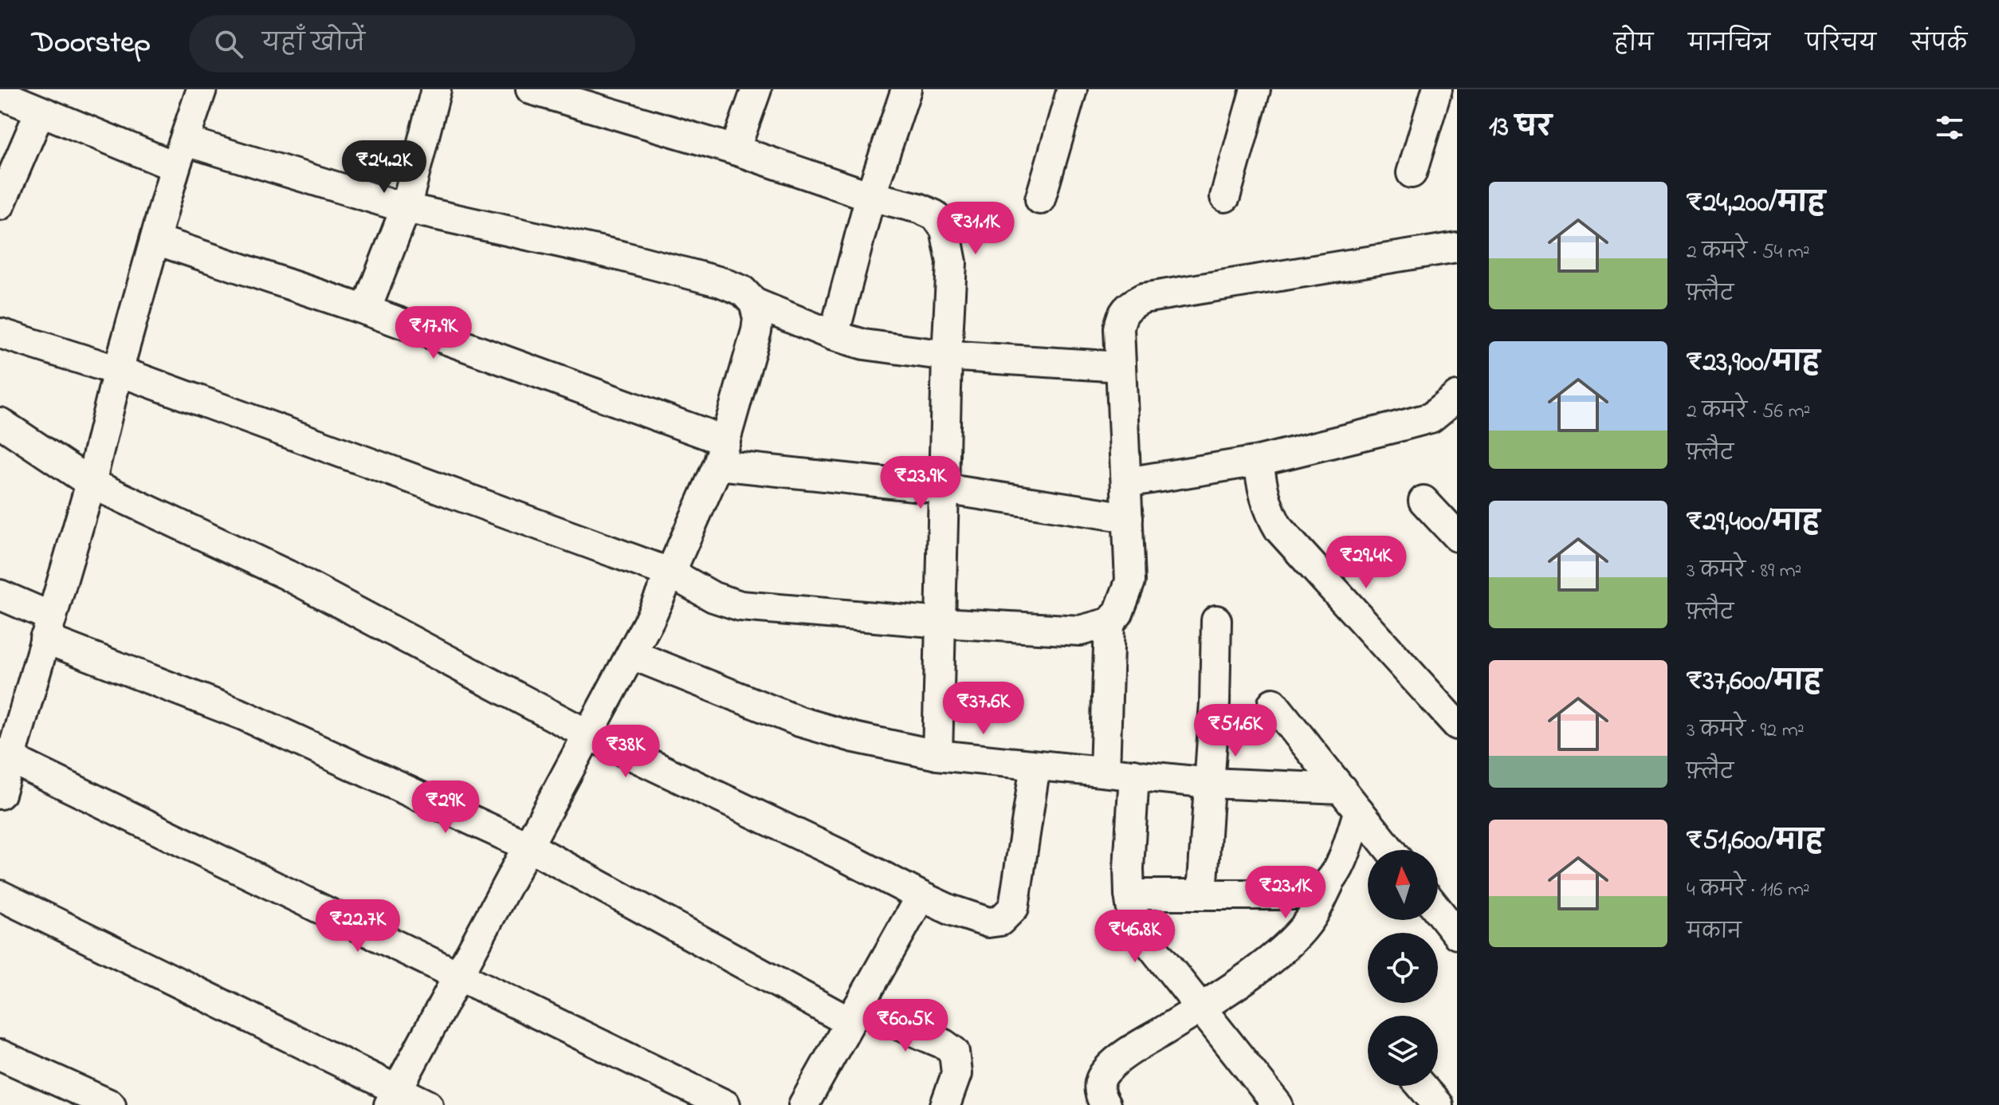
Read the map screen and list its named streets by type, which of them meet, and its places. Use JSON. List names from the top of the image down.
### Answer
{
  "north": "top",
  "page": {
    "header": "Doorstep",
    "search": "यहाँ खोजें",
    "nav": [
      "होम",
      "मानचित्र",
      "परिचय",
      "संपर्क"
    ],
    "heading": "13 घर",
    "price": [
      "₹24.2K",
      "₹31.1K",
      "₹17.9K",
      "₹23.9K",
      "₹29.4K",
      "₹37.6K",
      "₹51.6K",
      "₹38K",
      "₹29K",
      "₹23.1K",
      "₹22.7K",
      "₹46.8K",
      "₹60.5K"
    ],
    "list": [
      {
        "name": "₹24,200/माह",
        "note": "2 कमरे · 54 m² · फ़्लैट"
      },
      {
        "name": "₹23,900/माह",
        "note": "2 कमरे · 56 m² · फ़्लैट"
      },
      {
        "name": "₹29,400/माह",
        "note": "3 कमरे · 89 m² · फ़्लैट"
      },
      {
        "name": "₹37,600/माह",
        "note": "3 कमरे · 92 m² · फ़्लैट"
      },
      {
        "name": "₹51,600/माह",
        "note": "4 कमरे · 116 m² · मकान"
      }
    ]
  }
}
